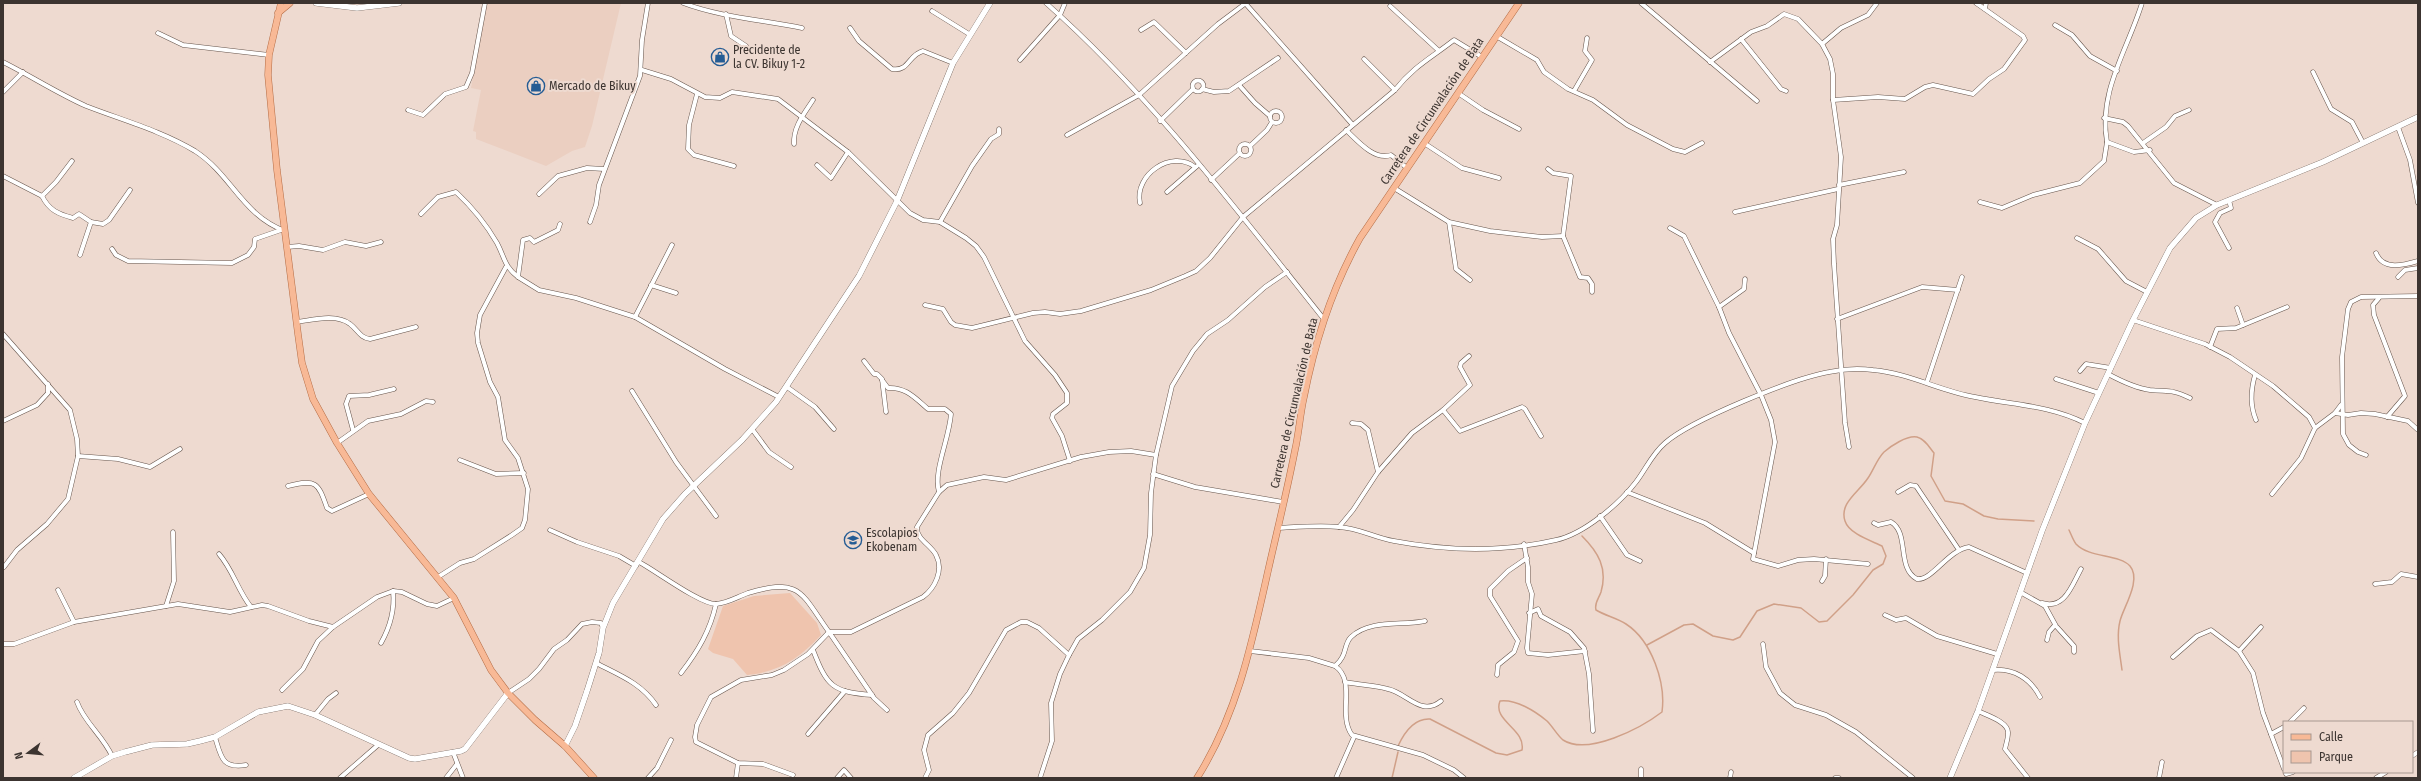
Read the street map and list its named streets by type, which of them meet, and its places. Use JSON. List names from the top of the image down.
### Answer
{
  "streets": {
    "main road": ["Carretera de Circunvalación de Bata"]
  },
  "places": {
    "shop": ["Precidente de la CV. Bikuy 1-2", "Mercado de Bikuy"],
    "school or university": ["Escolapios Ekobenam"]
  },
  "legend": ["Calle", "Parque"],
  "north": "left"
}
